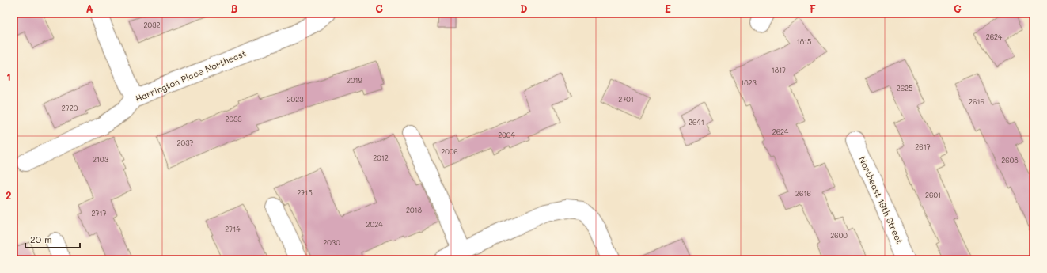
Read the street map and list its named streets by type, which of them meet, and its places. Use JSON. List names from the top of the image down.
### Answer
{
  "streets": {
    "street": ["Harrington Place Northeast", "Northeast 19th Street"]
  },
  "house_numbers": [
    "2032",
    "2624",
    "1815",
    "1817",
    "2019",
    "1823",
    "2625",
    "2023",
    "2701",
    "2616",
    "2720",
    "2033",
    "2641",
    "2624",
    "2004",
    "2037",
    "2617",
    "2006",
    "2012",
    "2103",
    "2608",
    "2715",
    "2616",
    "2601",
    "2018",
    "2717",
    "2024",
    "2714",
    "2600",
    "2030"
  ],
  "scale_bar": "20 m",
  "grid": {
    "columns": [
      "A",
      "B",
      "C",
      "D",
      "E",
      "F",
      "G"
    ],
    "rows": ["1", "2"]
  }
}
